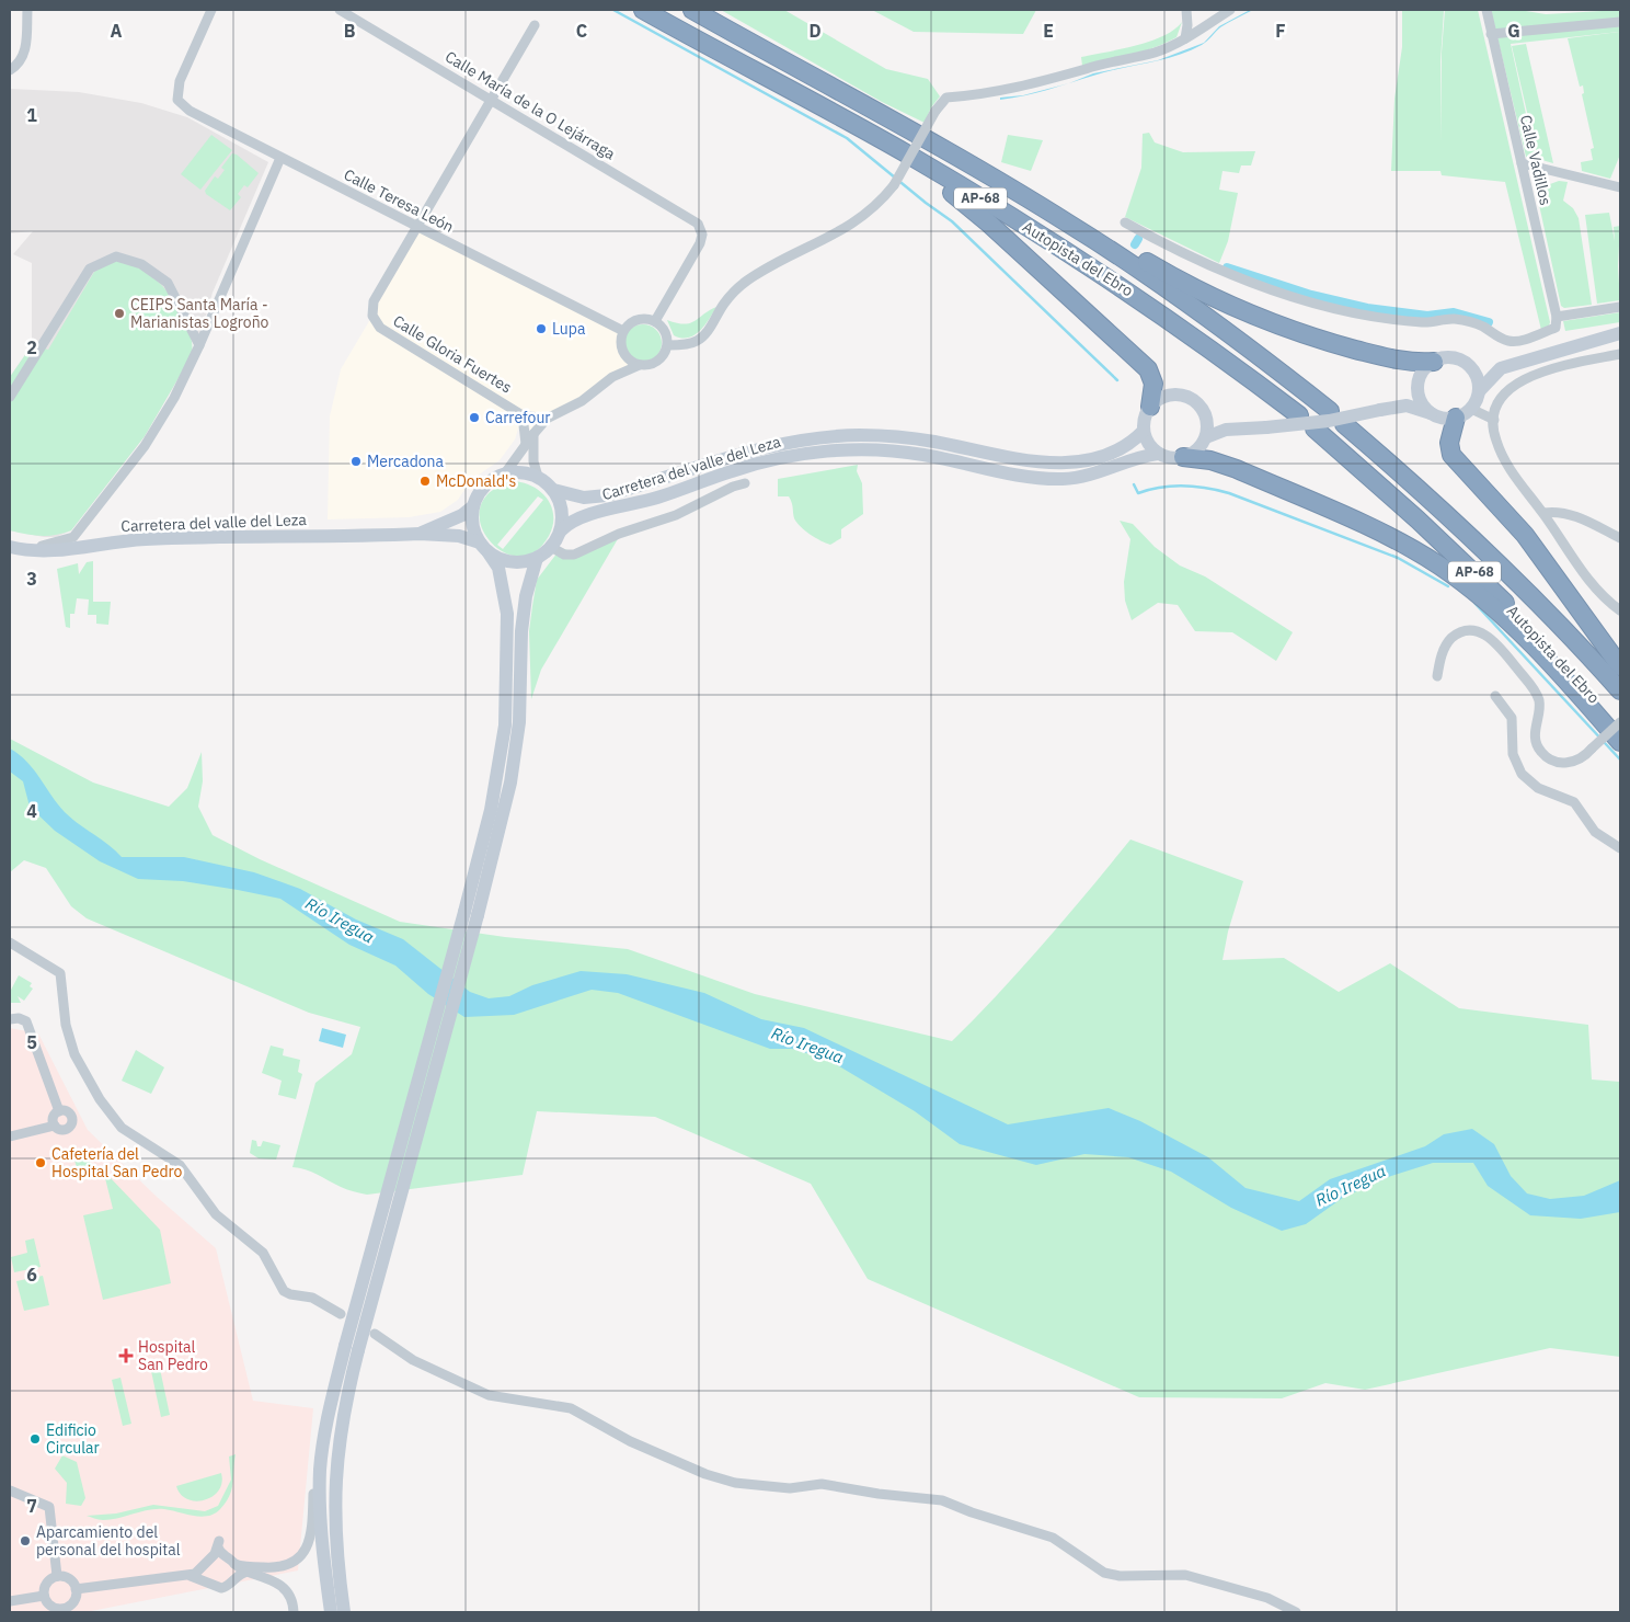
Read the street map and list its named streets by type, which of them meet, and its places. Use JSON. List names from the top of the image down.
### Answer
{
  "streets": {
    "highway": ["AP-68", "Autopista del Ebro"],
    "main road": ["Carretera del valle del Leza"],
    "street": [
      "Calle María de la O Lejárraga",
      "Calle Vadillos",
      "Calle Teresa León",
      "Calle Gloria Fuertes"
    ]
  },
  "crossings": [
    ["Calle María de la O Lejárraga", "Calle Teresa León"],
    ["Calle María de la O Lejárraga", "Calle Gloria Fuertes"],
    ["Calle Teresa León", "Calle Gloria Fuertes"]
  ],
  "water": ["Río Iregua"],
  "places": {
    "other": [
      "CEIPS Santa María - Marianistas Logroño",
      "Lupa",
      "Carrefour",
      "Mercadona",
      "McDonald's",
      "Cafetería del Hospital San Pedro",
      "Edificio Circular",
      "Aparcamiento del personal del hospital"
    ],
    "health": ["Hospital San Pedro"]
  },
  "grid": {
    "columns": [
      "A",
      "B",
      "C",
      "D",
      "E",
      "F",
      "G"
    ],
    "rows": [
      "1",
      "2",
      "3",
      "4",
      "5",
      "6",
      "7"
    ]
  }
}
